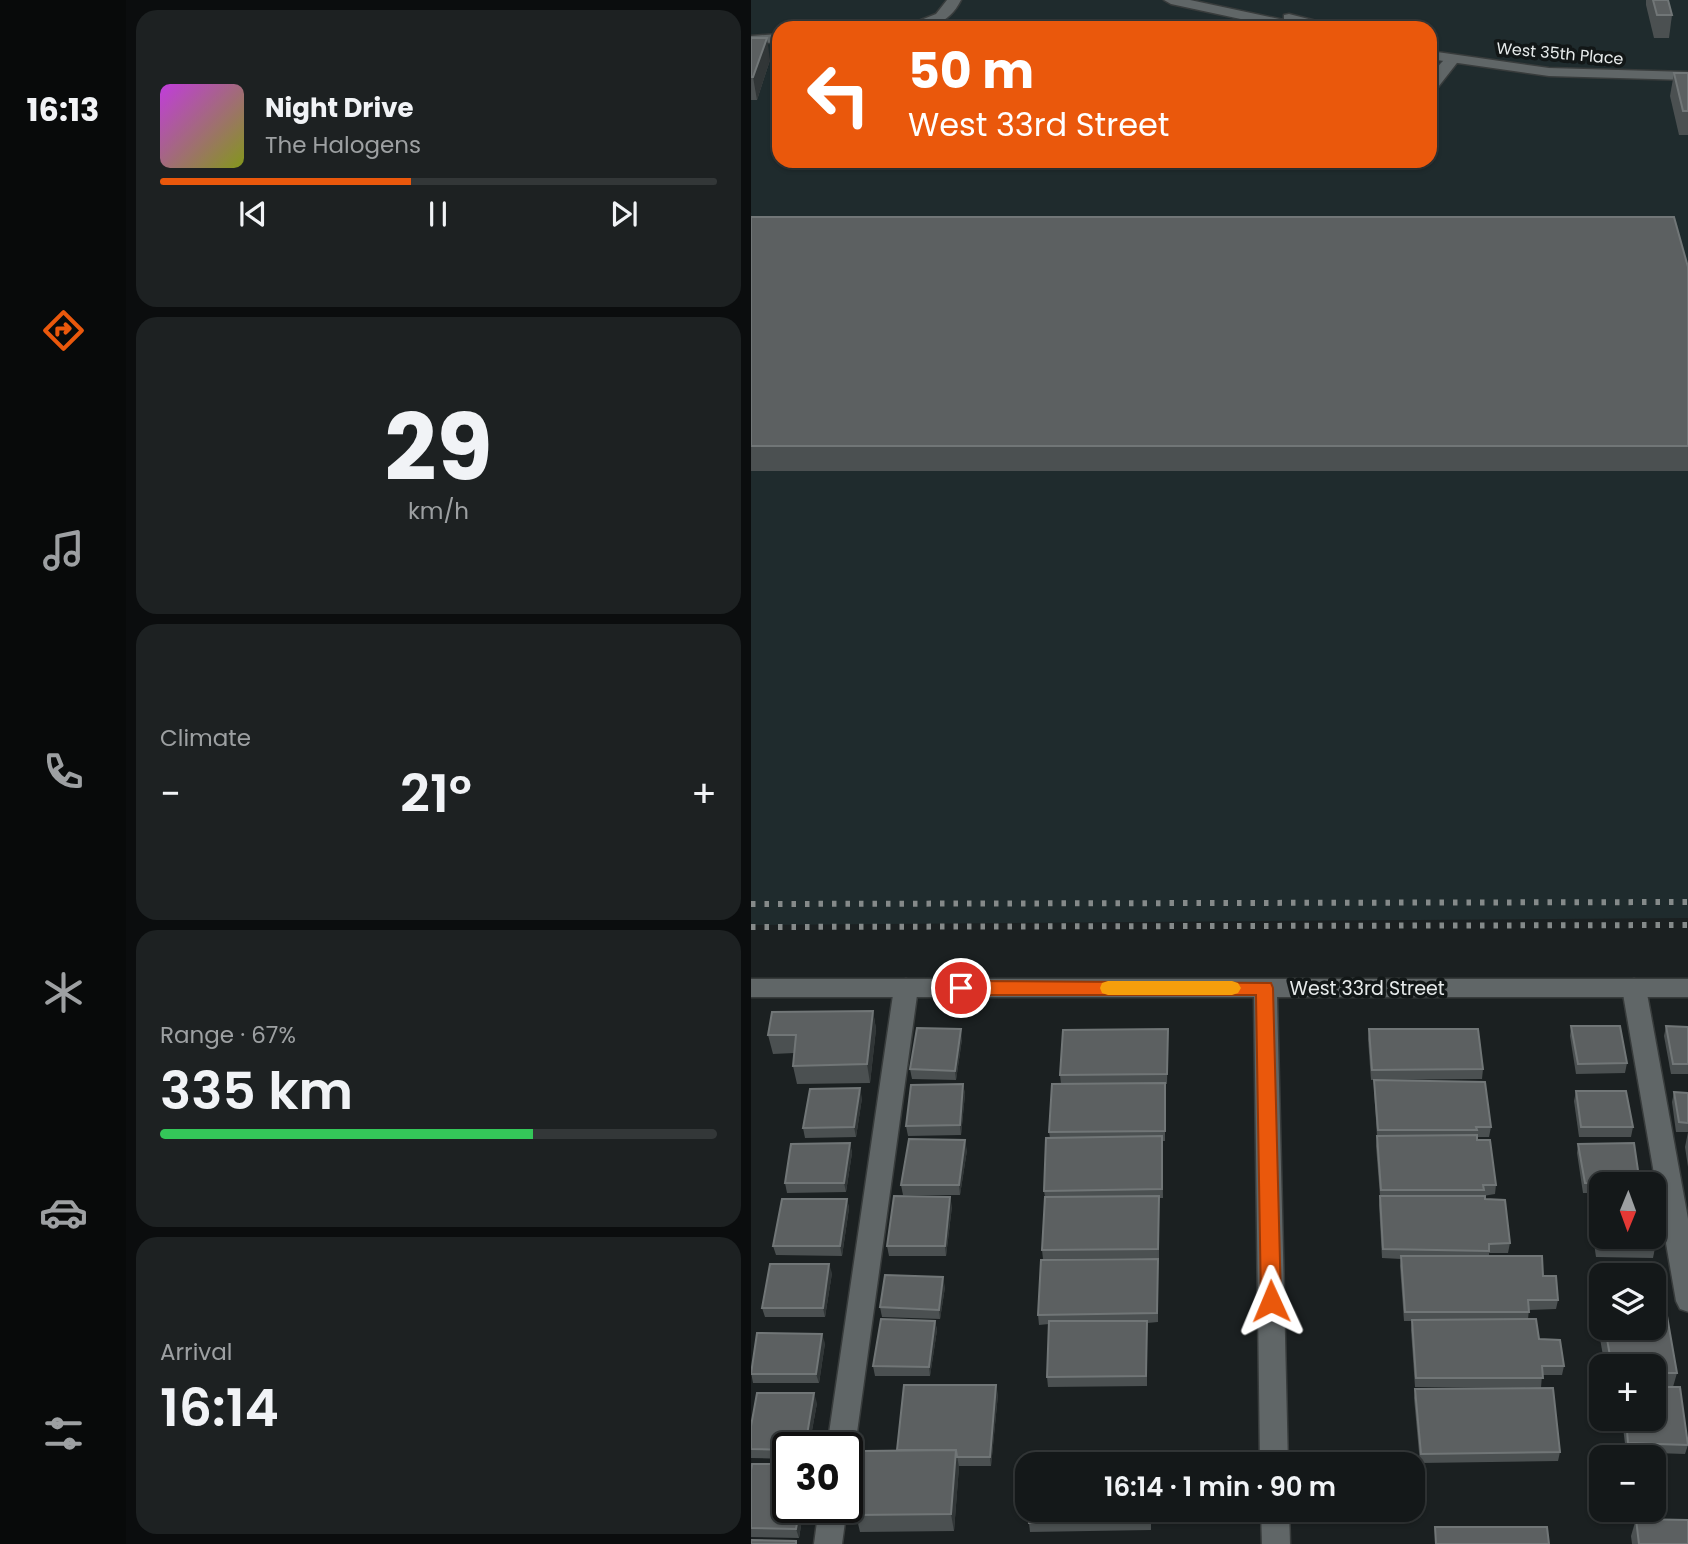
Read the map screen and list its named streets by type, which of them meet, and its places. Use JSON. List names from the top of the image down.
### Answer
{
  "streets": {
    "street": ["West 35th Place", "West 33rd Street"]
  },
  "north": "bottom",
  "page": {
    "tabs": "16:13",
    "turn": ["50 m", "West 33rd Street"],
    "song": ["Night Drive", "The Halogens"],
    "tile": [
      ["29", "km/h"],
      "Climate",
      ["Range · 67%", "335 km"],
      ["Arrival", "16:14"]
    ],
    "heat": ["−", "21°", "+"],
    "map_buttons": ["+", "−"],
    "limit": "30",
    "trip": "16:14 · 1 min · 90 m"
  }
}
